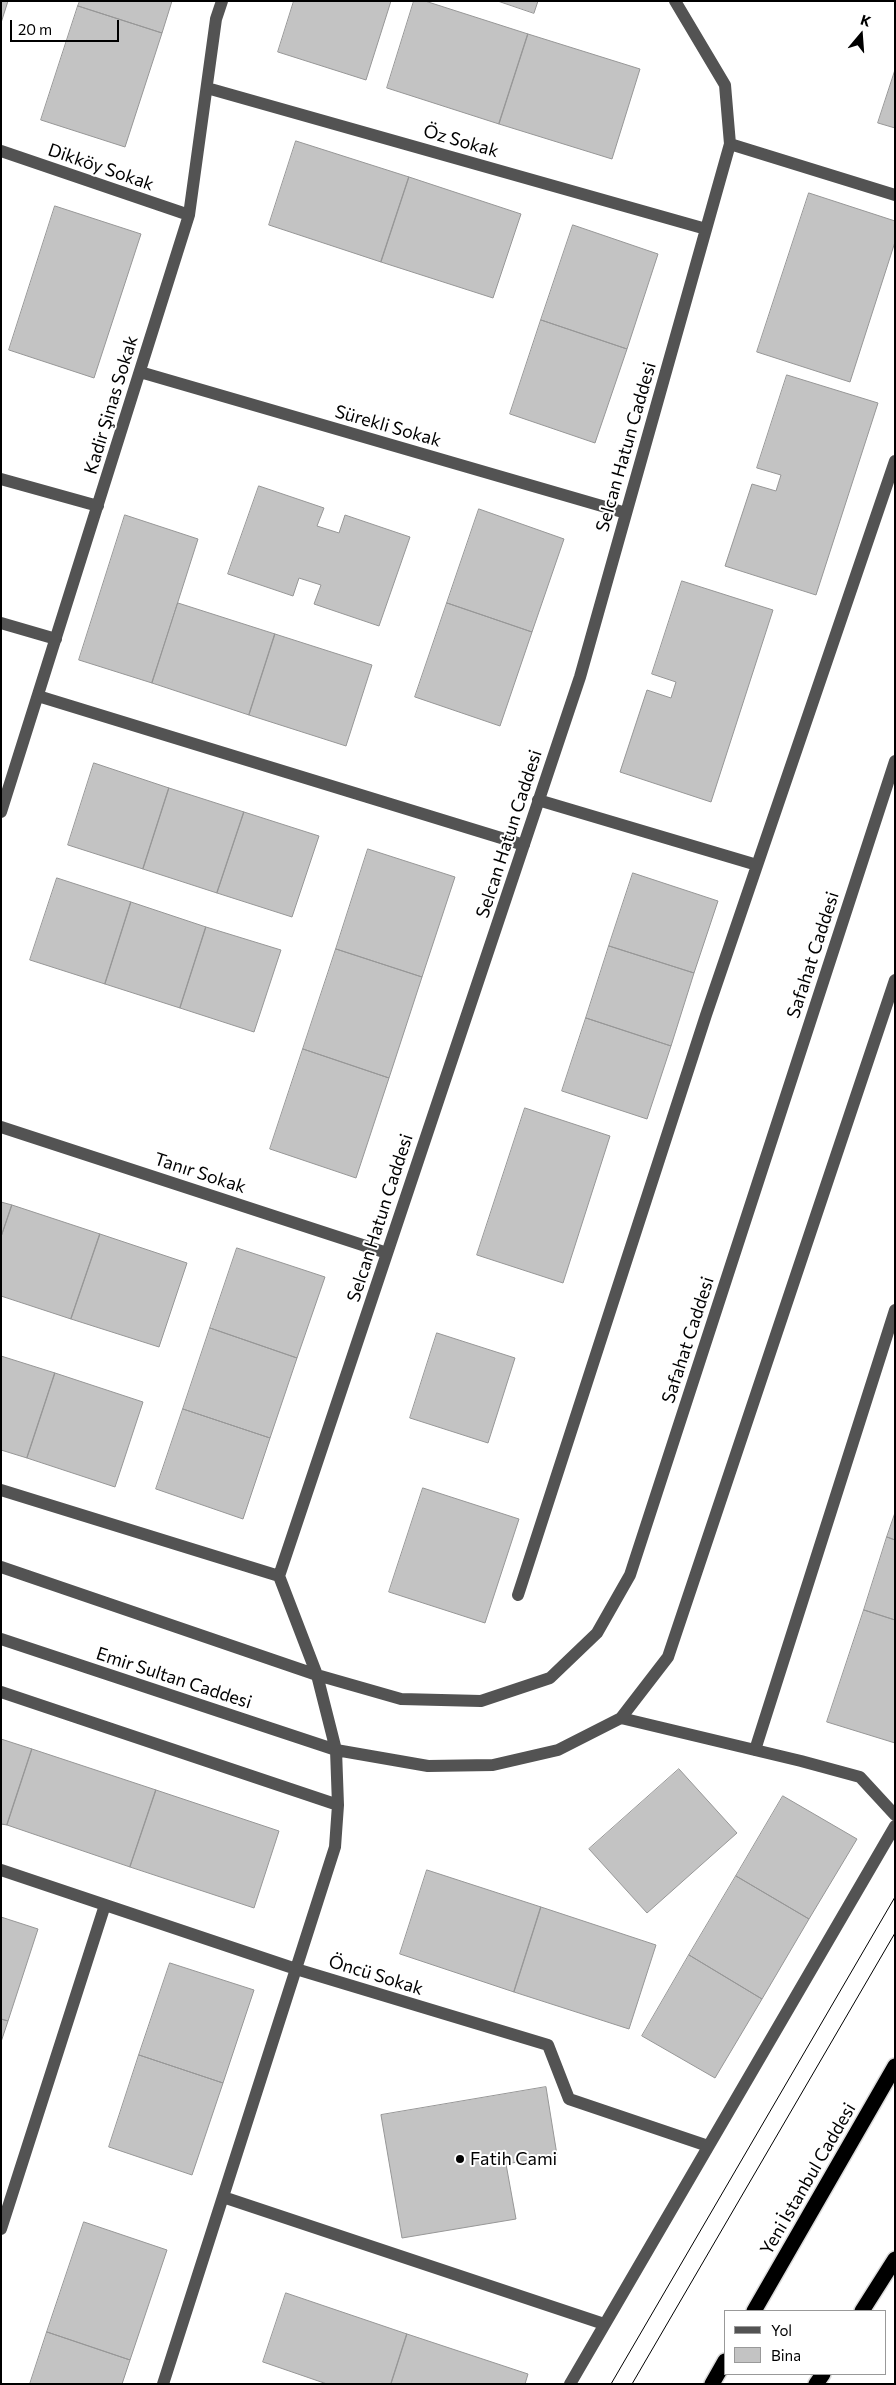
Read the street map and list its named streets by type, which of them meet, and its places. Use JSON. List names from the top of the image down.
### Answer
{
  "streets": {
    "highway": ["Yeni İstanbul Caddesi"],
    "street": [
      "Öz Sokak",
      "Dikköy Sokak",
      "Kadir Şinas Sokak",
      "Sürekli Sokak",
      "Selcan Hatun Caddesi",
      "Safahat Caddesi",
      "Tanır Sokak",
      "Emir Sultan Caddesi",
      "Öncü Sokak"
    ]
  },
  "crossings": [
    ["Öz Sokak", "Kadir Şinas Sokak"],
    ["Öz Sokak", "Selcan Hatun Caddesi"],
    ["Dikköy Sokak", "Kadir Şinas Sokak"],
    ["Kadir Şinas Sokak", "Sürekli Sokak"],
    ["Sürekli Sokak", "Selcan Hatun Caddesi"],
    ["Selcan Hatun Caddesi", "Tanır Sokak"]
  ],
  "places": ["Fatih Cami"],
  "legend": ["Yol", "Bina"],
  "scale_bar": "20 m",
  "north": "top"
}
